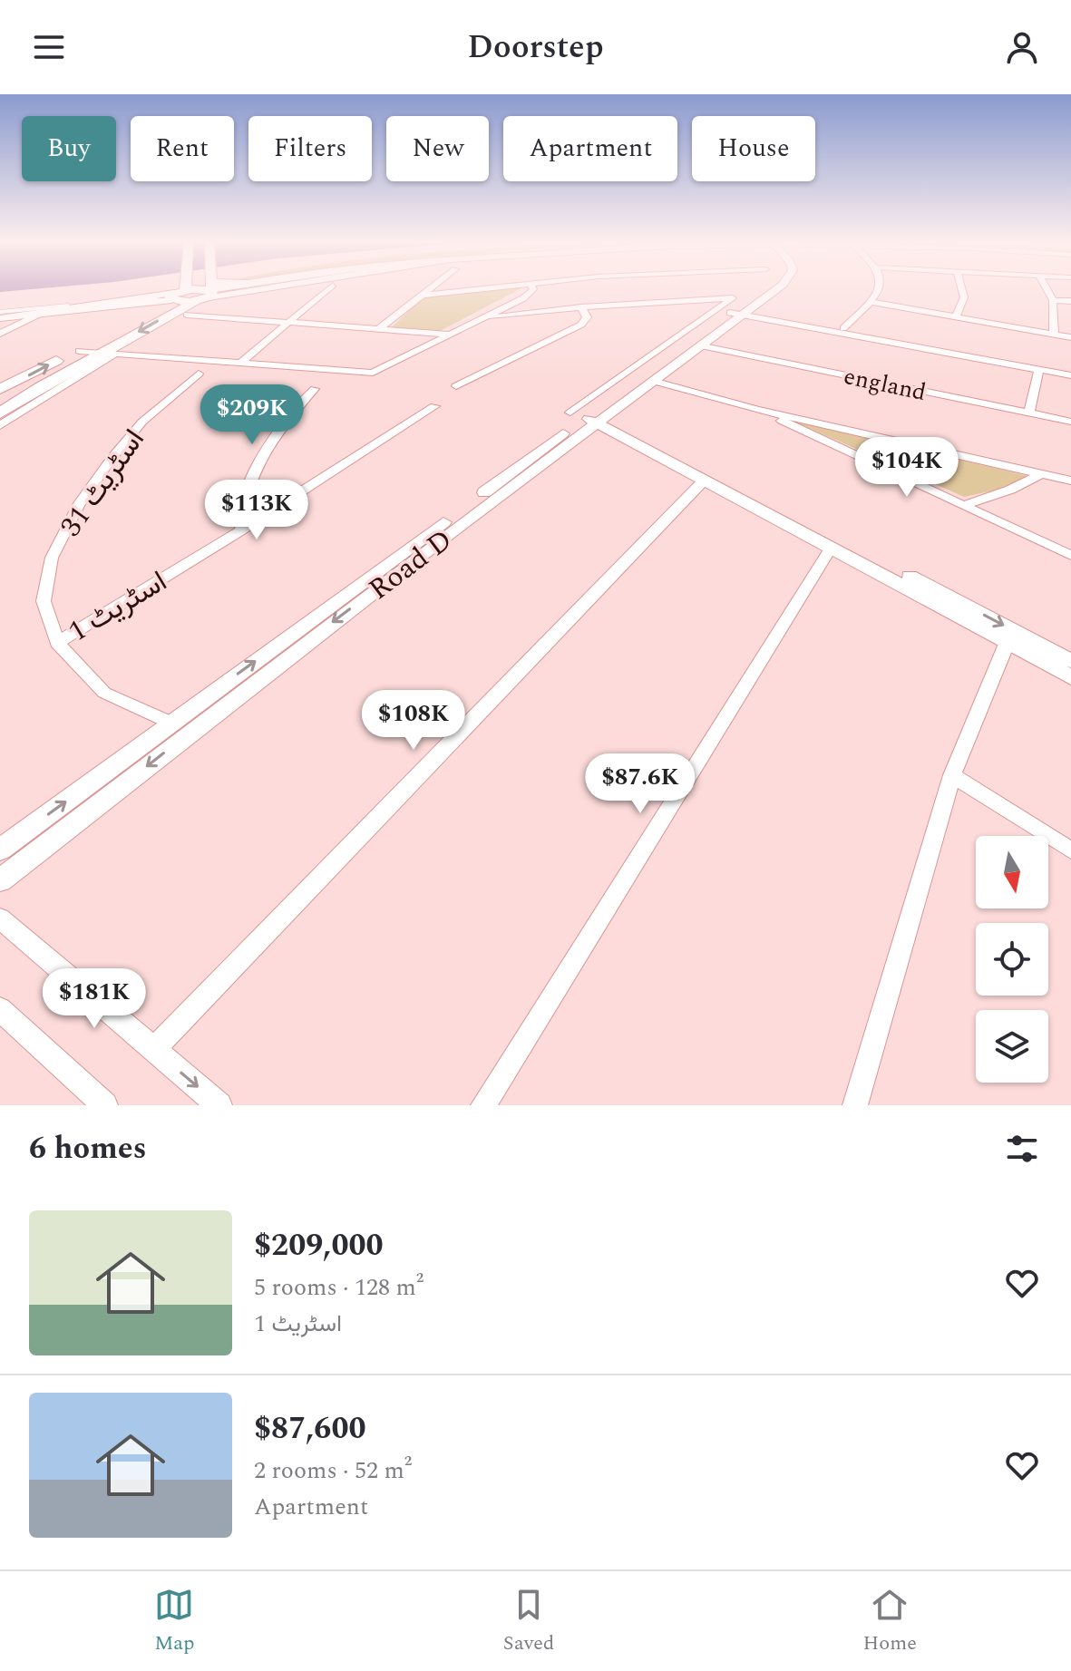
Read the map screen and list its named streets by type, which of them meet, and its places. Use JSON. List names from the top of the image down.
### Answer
{
  "streets": {
    "street": [
      "england",
      "اسٹریٹ 31",
      "Road D",
      "اسٹریٹ 1"
    ]
  },
  "crossings": [
    ["england", "Road D"],
    ["اسٹریٹ 31", "Road D"],
    ["اسٹریٹ 31", "اسٹریٹ 1"]
  ],
  "north": "bottom",
  "page": {
    "header": "Doorstep",
    "chip": [
      "Buy",
      "Rent",
      "Filters",
      "New",
      "Apartment",
      "House"
    ],
    "price": [
      "$209K",
      "$104K",
      "$113K",
      "$108K",
      "$87.6K",
      "$181K"
    ],
    "heading": "6 homes",
    "list": [
      {
        "name": "$209,000",
        "note": "5 rooms · 128 m² · اسٹریٹ 1"
      },
      {
        "name": "$87,600",
        "note": "2 rooms · 52 m² · Apartment"
      }
    ],
    "tabs": ["Map", "Saved", "Home"]
  }
}
